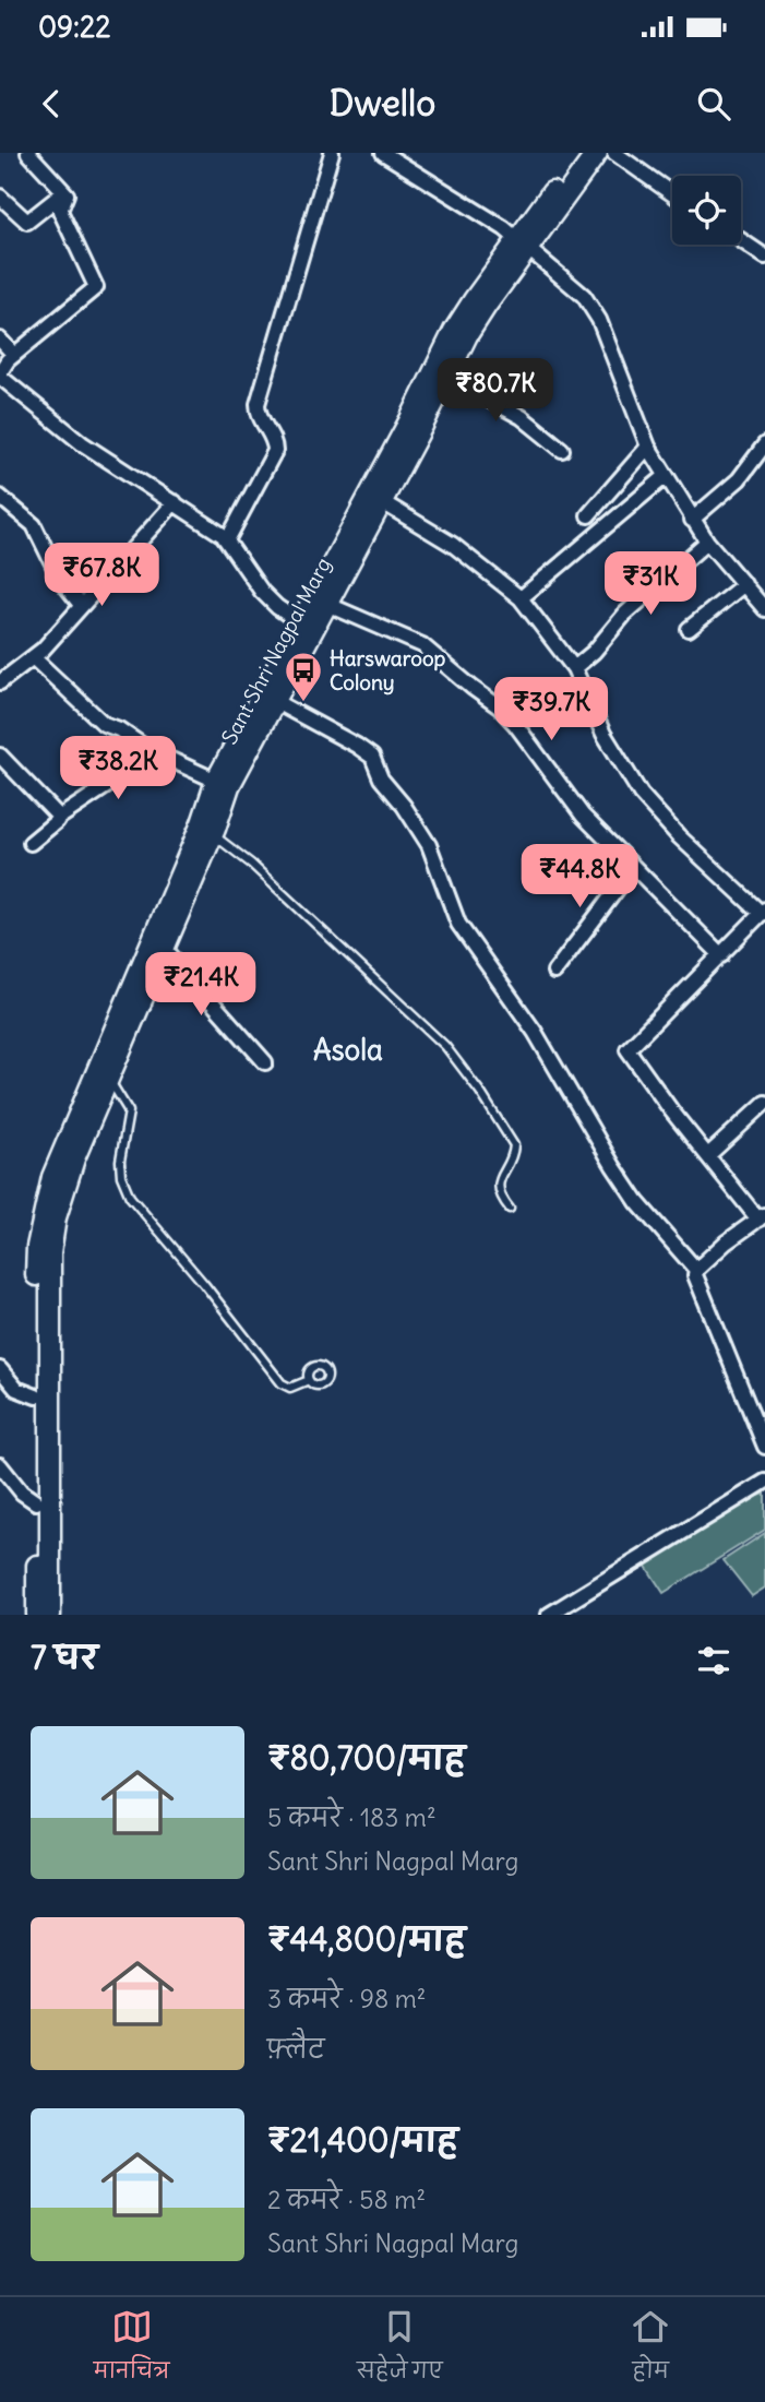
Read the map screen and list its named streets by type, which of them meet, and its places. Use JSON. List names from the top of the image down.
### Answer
{
  "streets": {
    "main road": ["Sant Shri Nagpal Marg"]
  },
  "districts": ["Asola"],
  "places": {
    "bus stop": ["Harswaroop Colony"]
  },
  "page": {
    "status": "09:22",
    "header": "Dwello",
    "price": [
      "₹80.7K",
      "₹67.8K",
      "₹31K",
      "₹39.7K",
      "₹38.2K",
      "₹44.8K",
      "₹21.4K"
    ],
    "heading": "7 घर",
    "list": [
      {
        "name": "₹80,700/माह",
        "note": "5 कमरे · 183 m² · Sant Shri Nagpal Marg"
      },
      {
        "name": "₹44,800/माह",
        "note": "3 कमरे · 98 m² · फ़्लैट"
      },
      {
        "name": "₹21,400/माह",
        "note": "2 कमरे · 58 m² · Sant Shri Nagpal Marg"
      }
    ],
    "tabs": ["मानचित्र", "सहेजे गए", "होम"]
  }
}
